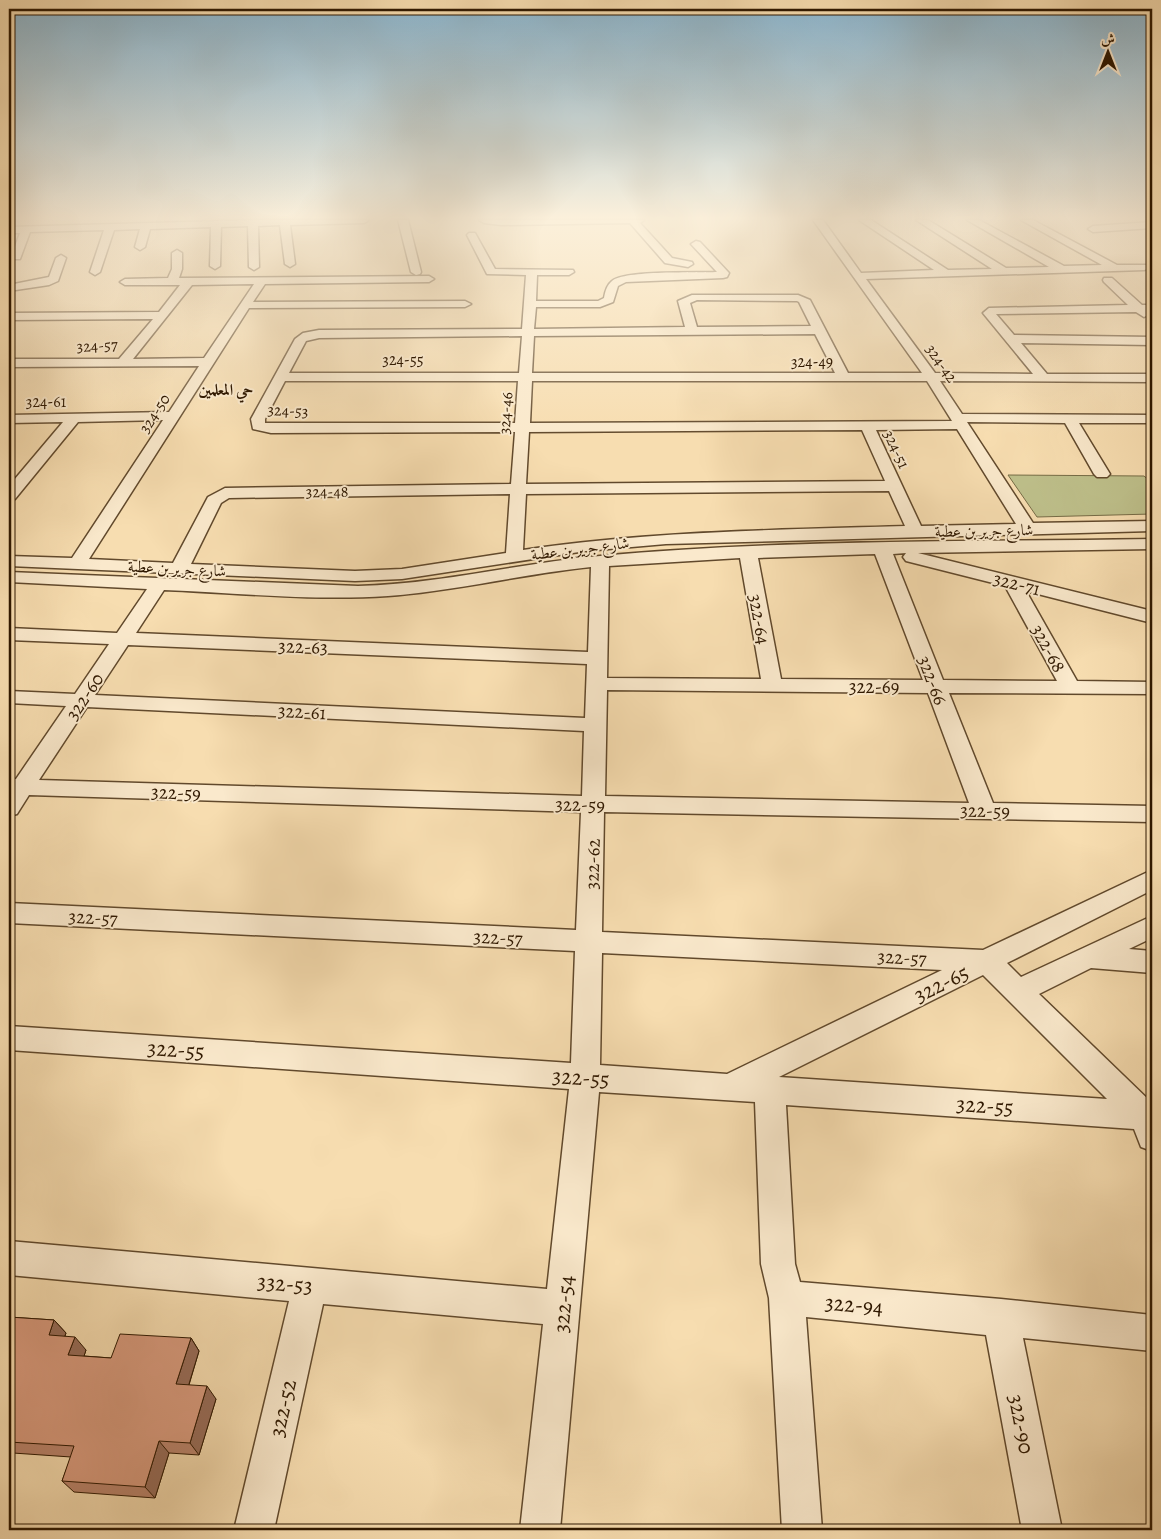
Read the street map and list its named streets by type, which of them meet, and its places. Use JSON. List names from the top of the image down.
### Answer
{
  "streets": {
    "street": [
      "324-57",
      "324-55",
      "324-49",
      "324-42",
      "324-61",
      "324-53",
      "324-50",
      "324-46",
      "324-51",
      "324-48",
      "شارع جرير بن عطية",
      "322-71",
      "322-64",
      "322-63",
      "322-68",
      "322-66",
      "322-69",
      "322-60",
      "322-61",
      "322-59",
      "322-62",
      "322-57",
      "322-65",
      "322-55",
      "332-53",
      "322-54",
      "322-94",
      "322-52",
      "322-90"
    ]
  },
  "crossings": [
    ["324-55", "324-49"],
    ["324-55", "324-53"],
    ["324-55", "324-46"],
    ["324-49", "324-53"],
    ["324-49", "324-46"],
    ["324-42", "شارع جرير بن عطية"],
    ["324-53", "324-46"],
    ["324-53", "324-51"],
    ["324-50", "شارع جرير بن عطية"],
    ["324-46", "324-51"],
    ["324-46", "324-48"],
    ["324-46", "شارع جرير بن عطية"],
    ["324-51", "324-48"],
    ["324-48", "شارع جرير بن عطية"],
    ["شارع جرير بن عطية", "322-71"],
    ["شارع جرير بن عطية", "322-64"],
    ["شارع جرير بن عطية", "322-66"],
    ["شارع جرير بن عطية", "322-60"],
    ["شارع جرير بن عطية", "322-62"],
    ["322-71", "322-68"],
    ["322-71", "322-66"],
    ["322-64", "322-69"],
    ["322-63", "322-60"],
    ["322-63", "322-62"],
    ["322-68", "322-69"],
    ["322-66", "322-69"],
    ["322-66", "322-59"],
    ["322-69", "322-62"],
    ["322-60", "322-61"],
    ["322-60", "322-59"],
    ["322-61", "322-62"],
    ["322-59", "322-62"],
    ["322-62", "322-57"],
    ["322-62", "322-55"],
    ["322-62", "322-54"],
    ["322-57", "322-65"],
    ["322-65", "322-55"],
    ["322-55", "322-54"],
    ["332-53", "322-54"],
    ["332-53", "322-52"],
    ["322-94", "322-90"]
  ],
  "districts": ["حي المعلمين"],
  "north": "top"
}
